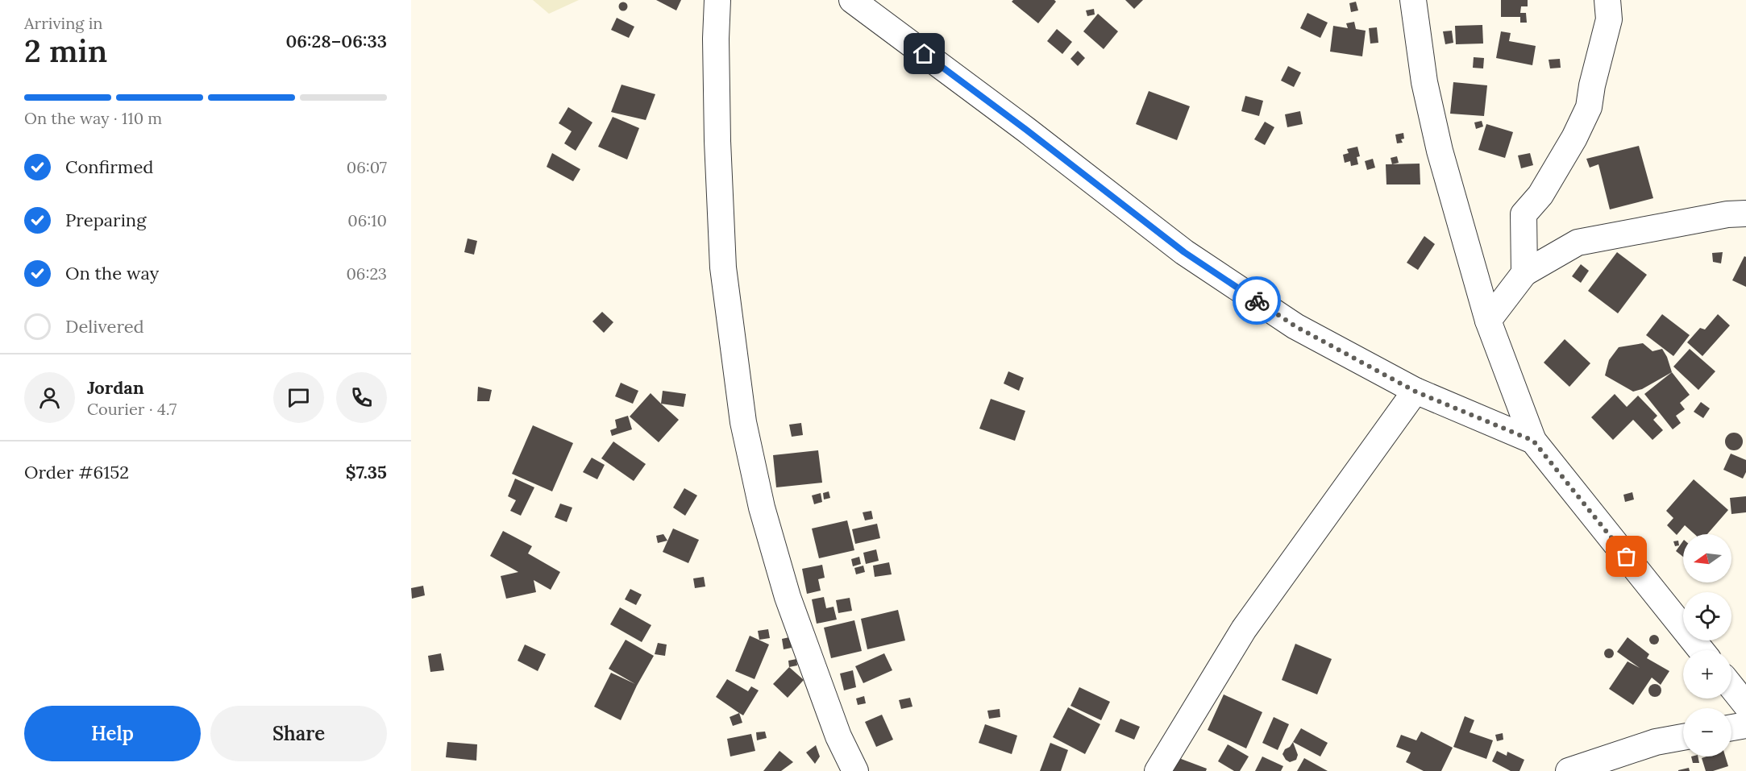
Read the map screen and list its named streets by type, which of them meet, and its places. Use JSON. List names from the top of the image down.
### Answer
{
  "north": "left",
  "page": {
    "heading": ["2 min", "Arriving in", "06:28–06:33"],
    "panel": [
      "Jordan",
      "Courier · 4.7",
      "Order #6152",
      "$7.35"
    ],
    "bar": "On the way · 110 m",
    "list": [
      ["Confirmed", "06:07"],
      ["Preparing", "06:10"],
      ["On the way", "06:23"],
      "Delivered"
    ],
    "map_buttons": ["+", "−"],
    "buttons": ["Help", "Share"]
  }
}
